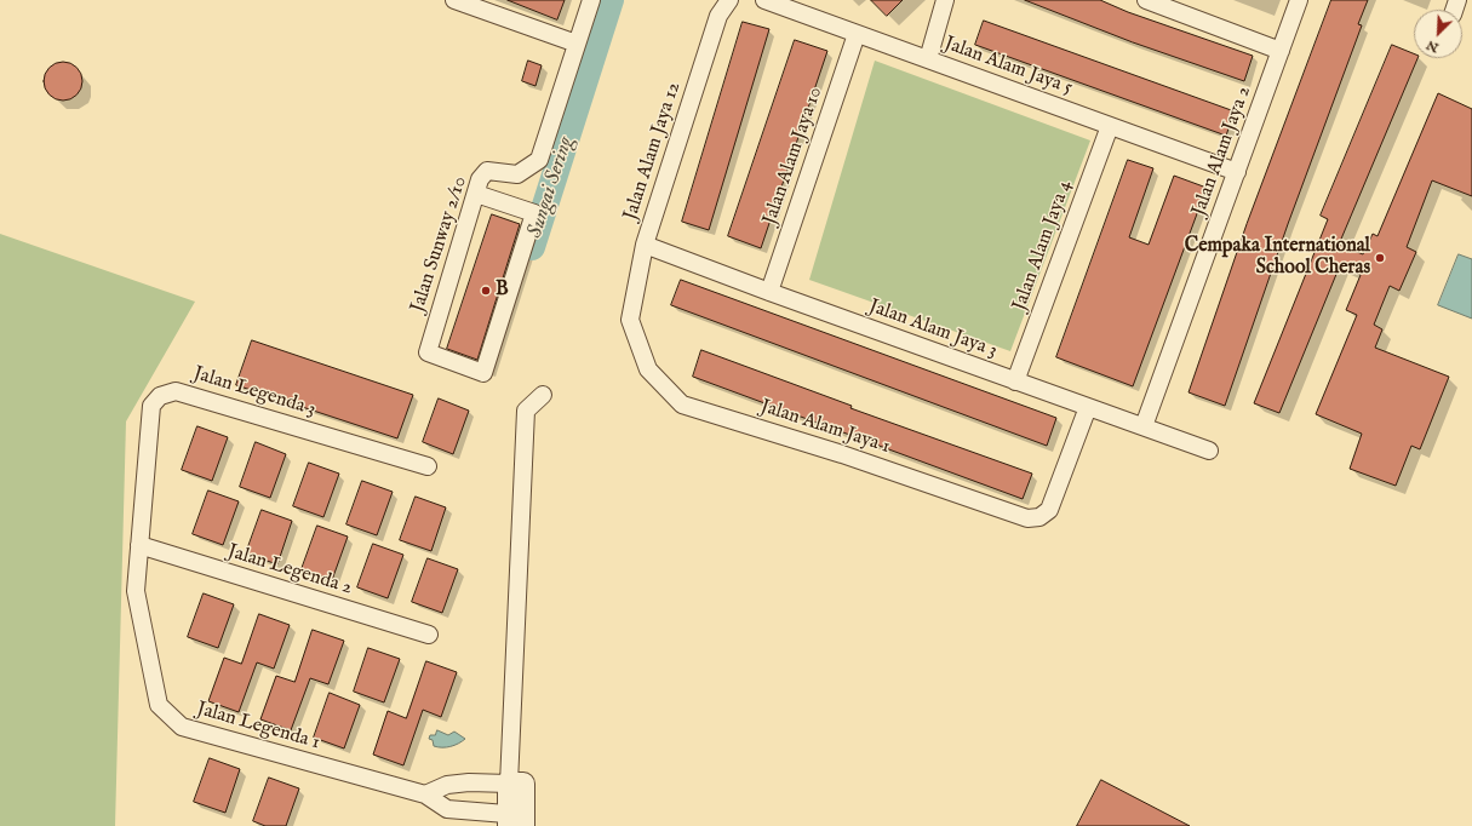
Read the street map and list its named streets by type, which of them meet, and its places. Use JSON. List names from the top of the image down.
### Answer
{
  "streets": {
    "street": [
      "Jalan Alam Jaya 5",
      "Jalan Alam Jaya 12",
      "Jalan Alam Jaya 2",
      "Jalan Alam Jaya 10",
      "Jalan Sunway 2/10",
      "Jalan Alam Jaya 4",
      "Jalan Alam Jaya 3",
      "Jalan Legenda 3",
      "Jalan Alam Jaya 1",
      "Jalan Legenda 2",
      "Jalan Legenda 1"
    ]
  },
  "crossings": [
    ["Jalan Alam Jaya 5", "Jalan Alam Jaya 2"],
    ["Jalan Alam Jaya 5", "Jalan Alam Jaya 10"],
    ["Jalan Alam Jaya 5", "Jalan Alam Jaya 4"],
    ["Jalan Alam Jaya 12", "Jalan Alam Jaya 3"],
    ["Jalan Alam Jaya 12", "Jalan Alam Jaya 1"],
    ["Jalan Alam Jaya 2", "Jalan Alam Jaya 3"],
    ["Jalan Alam Jaya 10", "Jalan Alam Jaya 3"],
    ["Jalan Alam Jaya 4", "Jalan Alam Jaya 3"],
    ["Jalan Alam Jaya 3", "Jalan Alam Jaya 1"],
    ["Jalan Legenda 3", "Jalan Legenda 2"],
    ["Jalan Legenda 3", "Jalan Legenda 1"],
    ["Jalan Legenda 2", "Jalan Legenda 1"]
  ],
  "water": ["Sungai Sering"],
  "places": ["Cempaka International School Cheras", "B"],
  "north": "bottom left"
}
